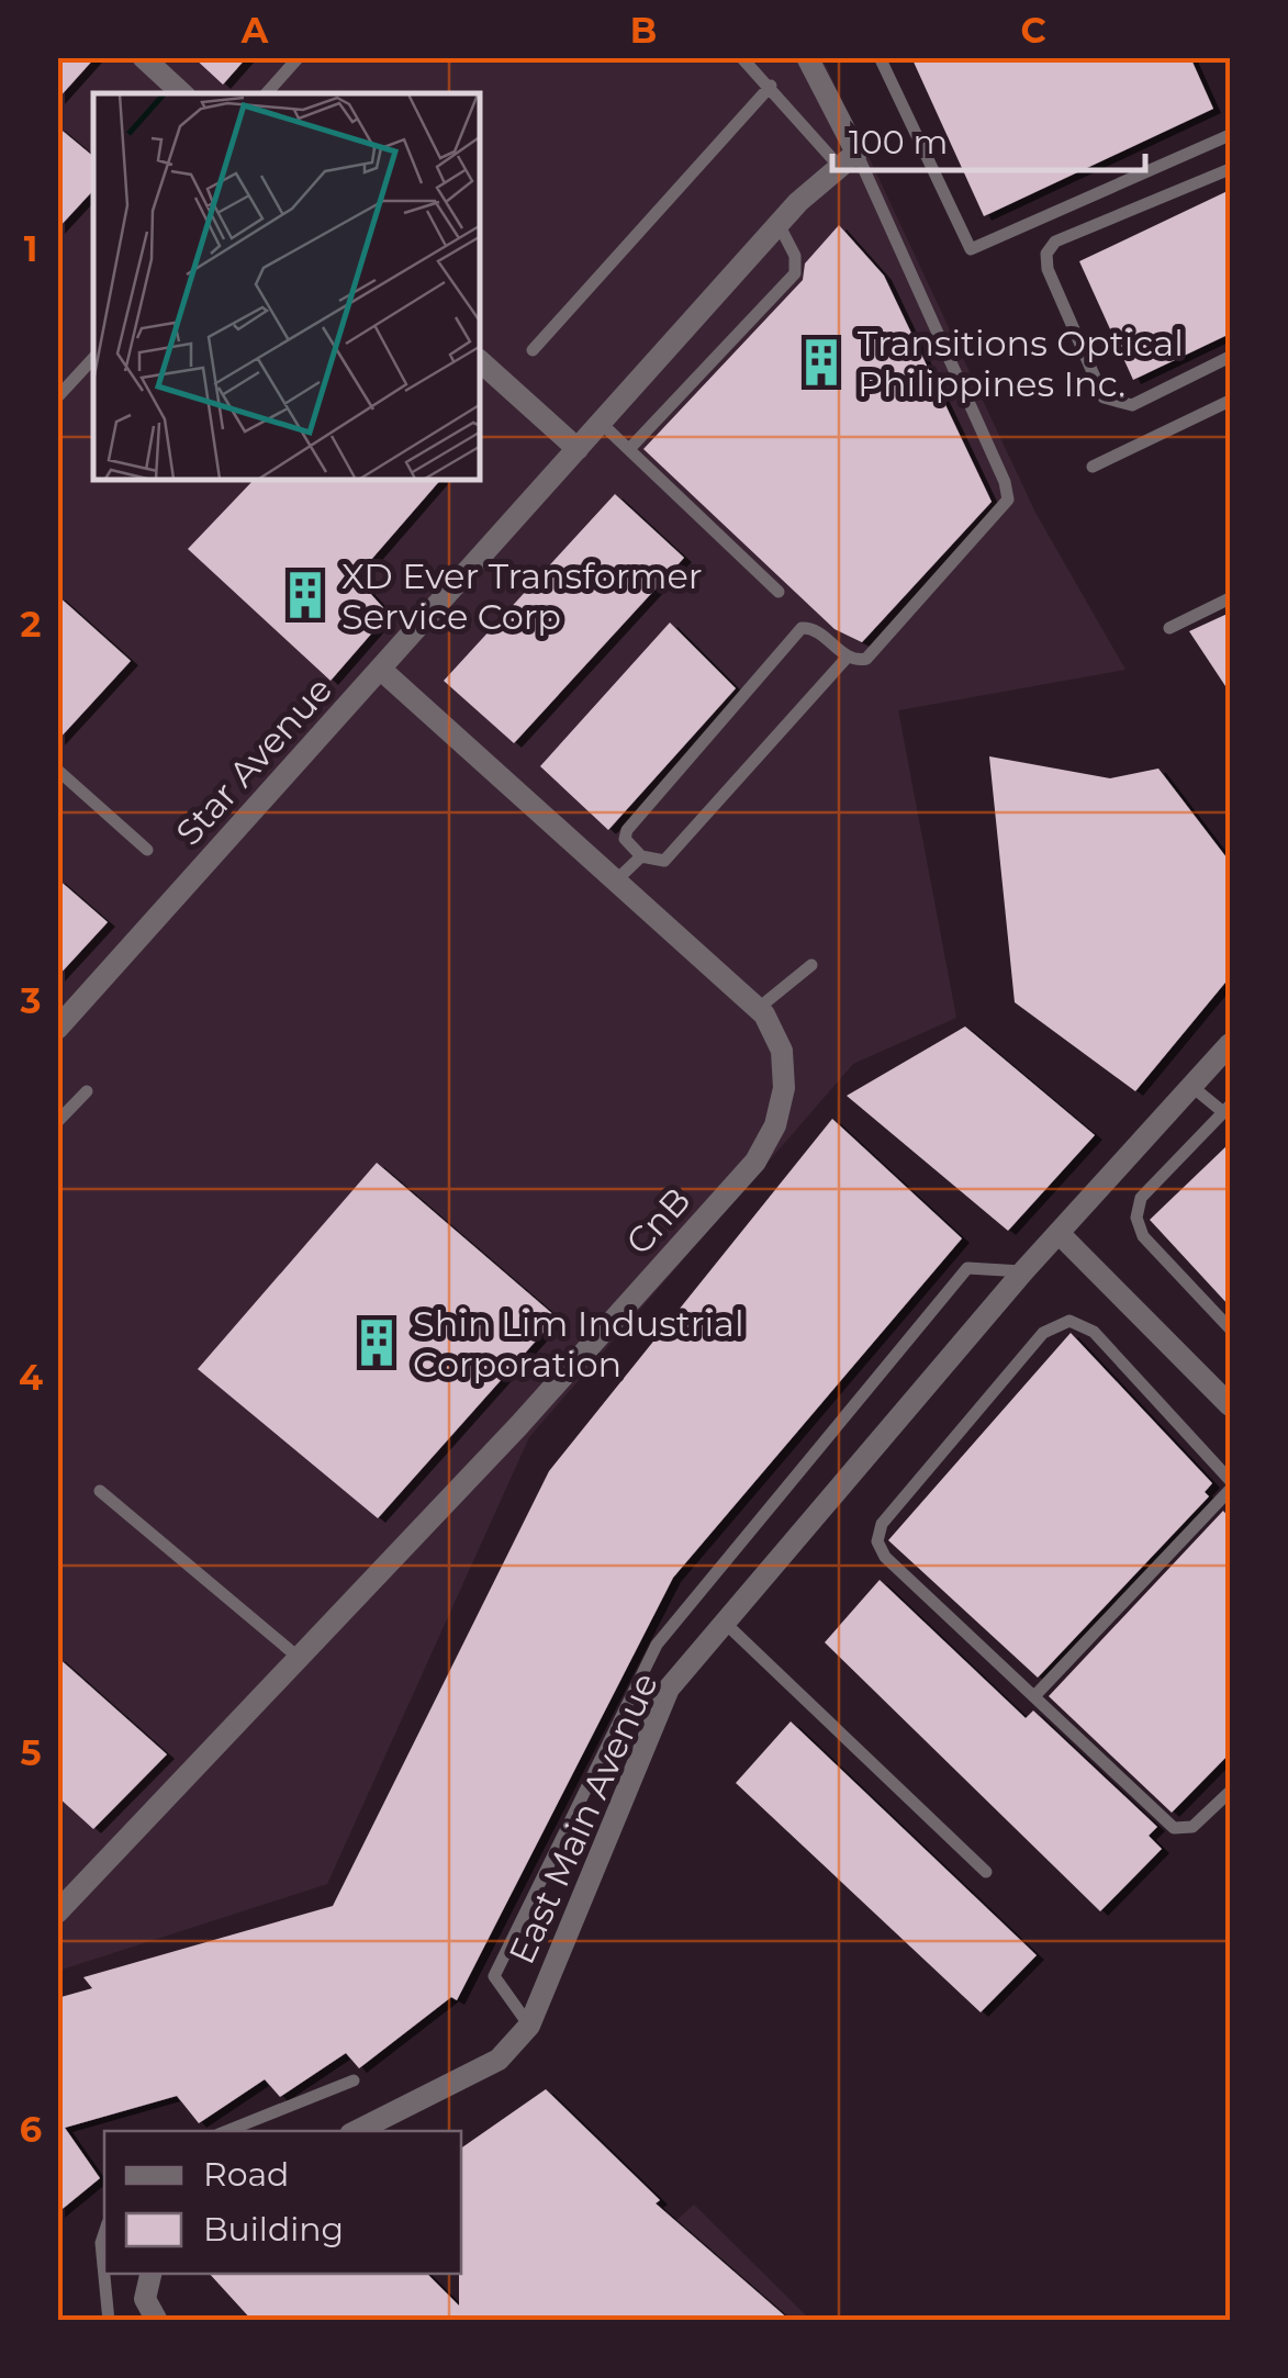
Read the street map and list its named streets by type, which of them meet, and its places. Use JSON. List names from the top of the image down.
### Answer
{
  "streets": {
    "street": ["Star Avenue", "CnB", "East Main Avenue"]
  },
  "crossings": [
    ["Star Avenue", "CnB"]
  ],
  "places": {
    "building": ["Transitions Optical Philippines Inc.", "XD Ever Transformer Service Corp", "Shin Lim Industrial Corporation"]
  },
  "legend": ["Road", "Building"],
  "scale_bar": "100 m",
  "grid": {
    "columns": ["A", "B", "C"],
    "rows": [
      "1",
      "2",
      "3",
      "4",
      "5",
      "6"
    ]
  }
}
